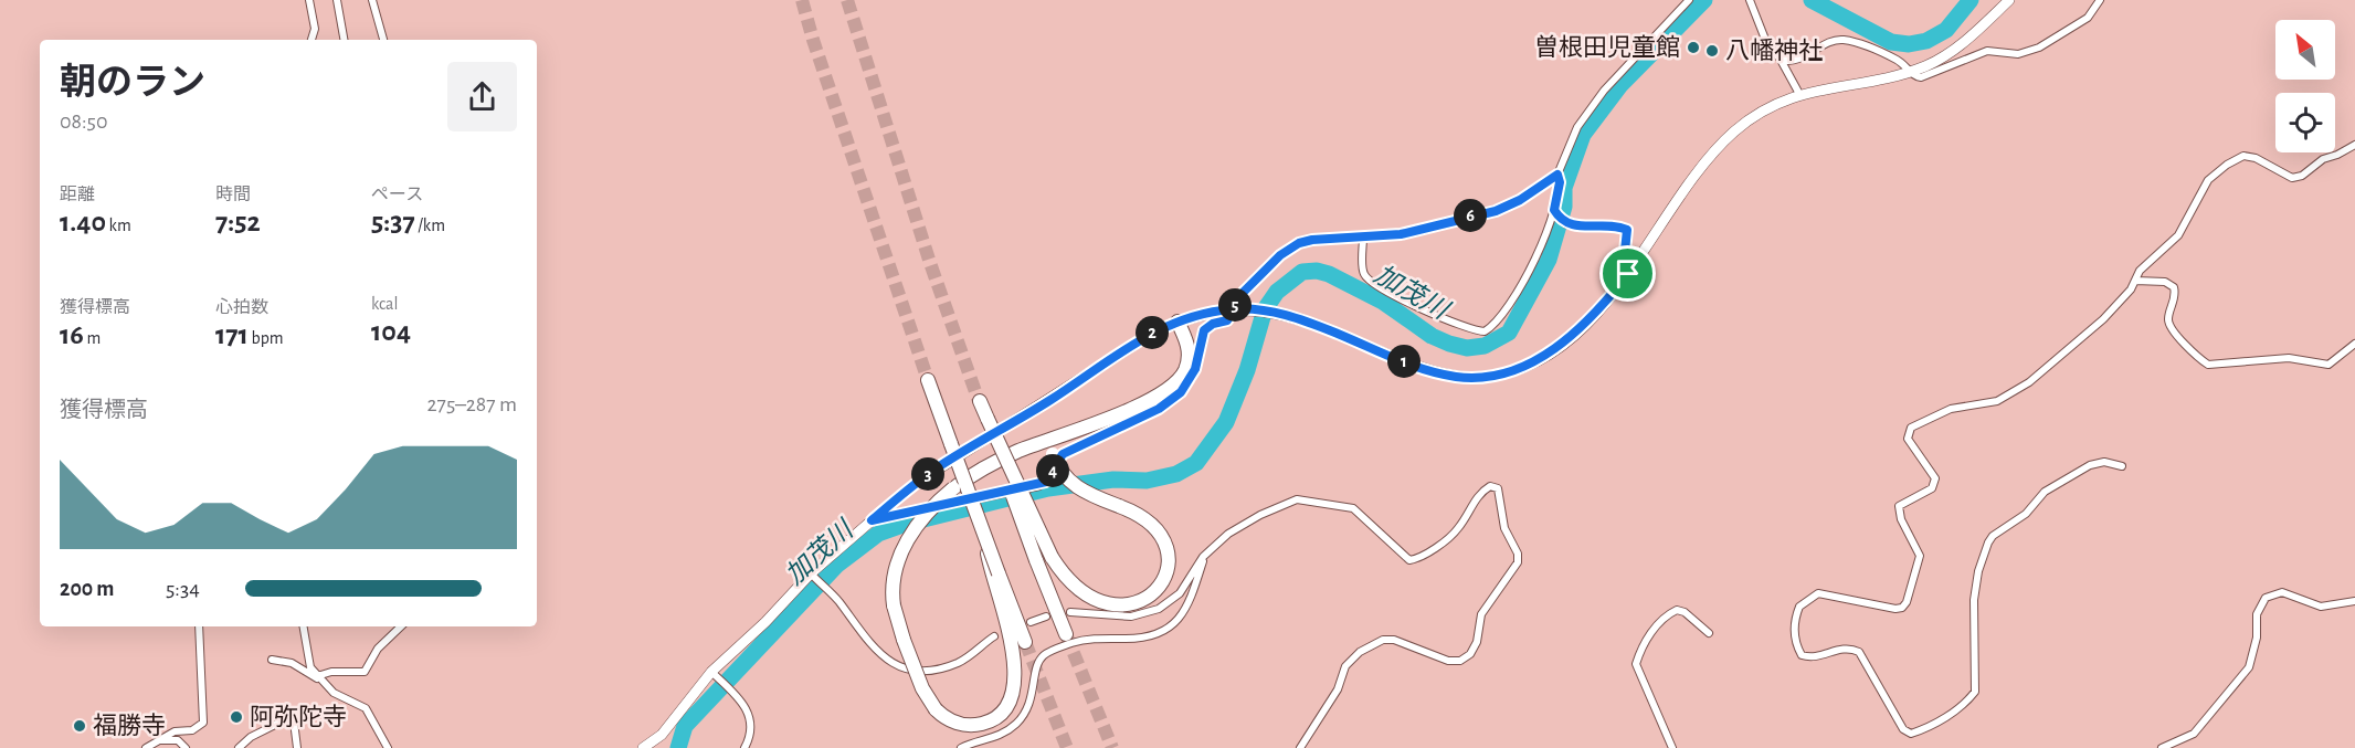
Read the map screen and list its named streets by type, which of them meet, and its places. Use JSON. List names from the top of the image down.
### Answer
{
  "water": ["加茂川"],
  "places": [
    "曽根田児童館",
    "八幡神社",
    "阿弥陀寺",
    "福勝寺"
  ],
  "north": "top left",
  "page": {
    "heading": ["朝のラン", "08:50"],
    "stats": [
      ["距離", "1.40 km"],
      ["時間", "7:52"],
      ["ペース", "5:37 /km"],
      ["獲得標高", "16 m"],
      ["心拍数", "171 bpm"],
      ["kcal", "104"]
    ],
    "pins": [
      "6",
      "5",
      "2",
      "1",
      "4",
      "3"
    ],
    "chart": ["獲得標高", "275–287 m"],
    "list": [
      {
        "name": "200 m",
        "note": "5:34"
      }
    ]
  }
}
